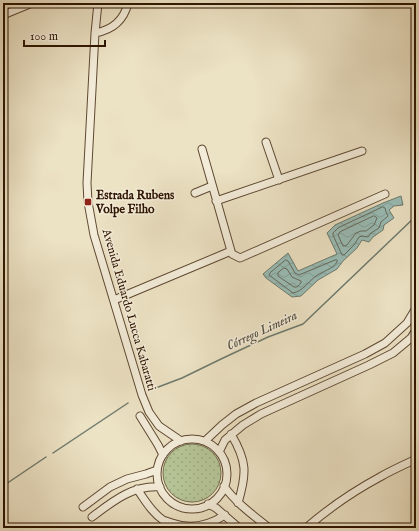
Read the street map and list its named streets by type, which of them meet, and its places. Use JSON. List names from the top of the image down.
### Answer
{
  "streets": {
    "street": ["Avenida Eduardo Lucca Kabaratti"]
  },
  "water": ["Córrego Limeira"],
  "places": {
    "transit": ["Estrada Rubens Volpe Filho"]
  },
  "scale_bar": "100 m"
}
